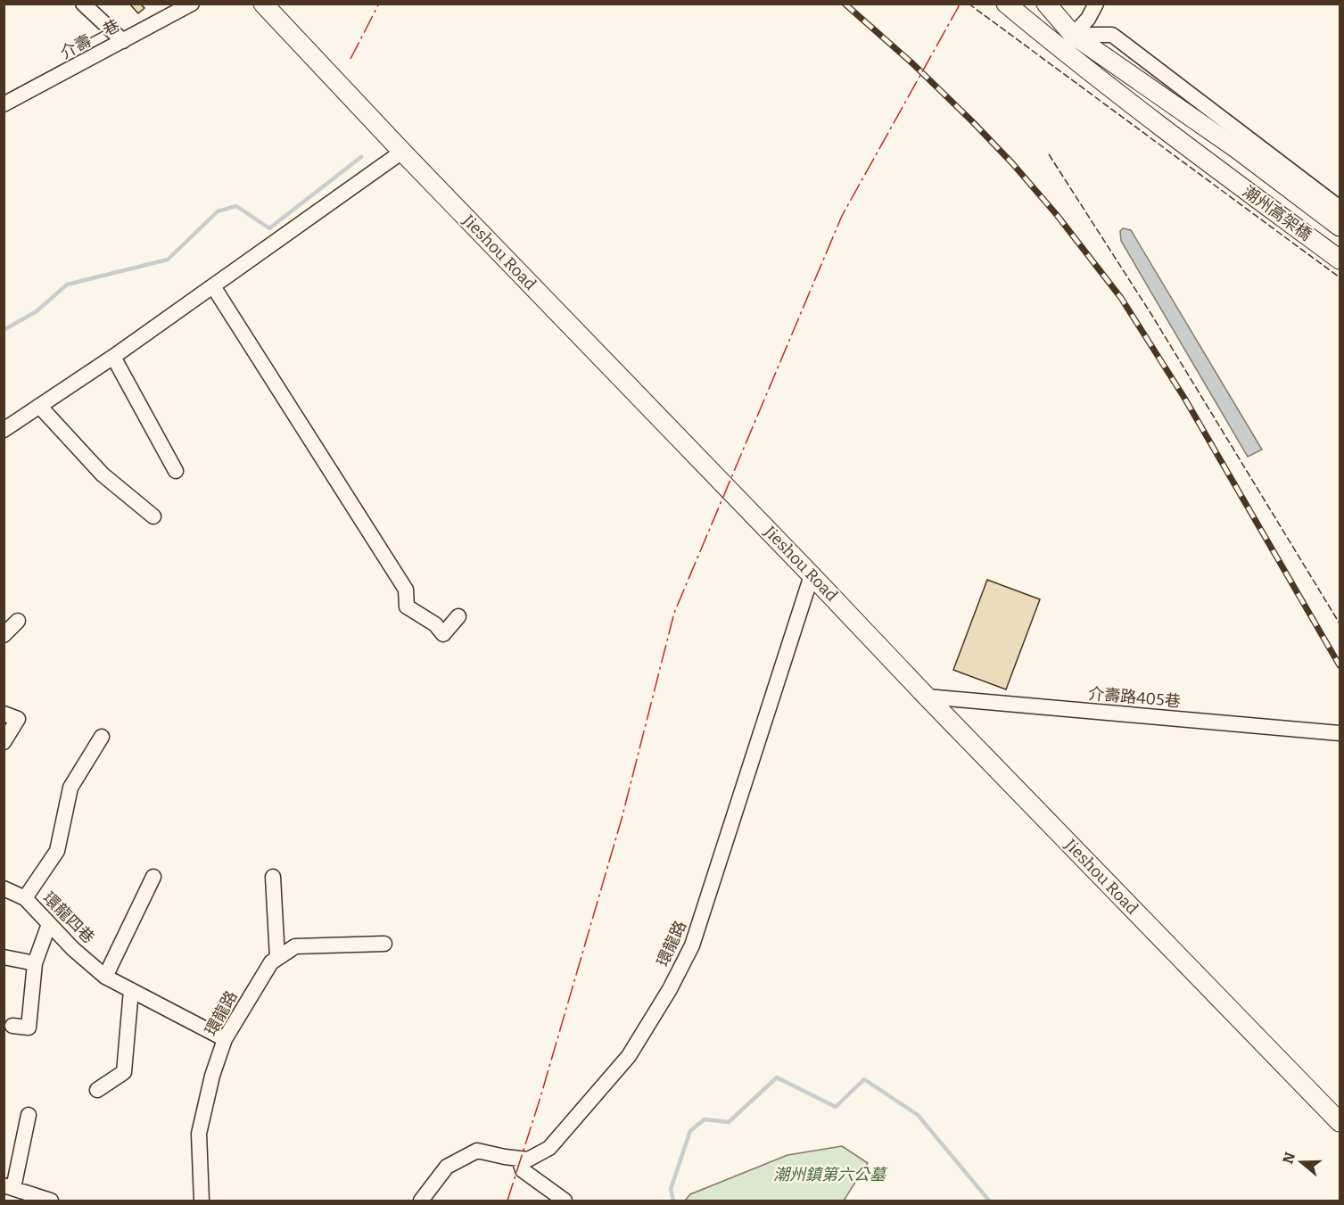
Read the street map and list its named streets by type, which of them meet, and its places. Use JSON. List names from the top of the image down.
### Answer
{
  "streets": {
    "main road": ["潮州高架橋", "Jieshou Road"],
    "street": [
      "介壽一巷",
      "介壽路405巷",
      "環龍四巷",
      "環龍路"
    ]
  },
  "crossings": [
    ["Jieshou Road", "介壽路405巷"],
    ["Jieshou Road", "環龍路"],
    ["環龍四巷", "環龍路"]
  ],
  "parks": ["潮州鎮第六公墓"],
  "north": "left"
}
